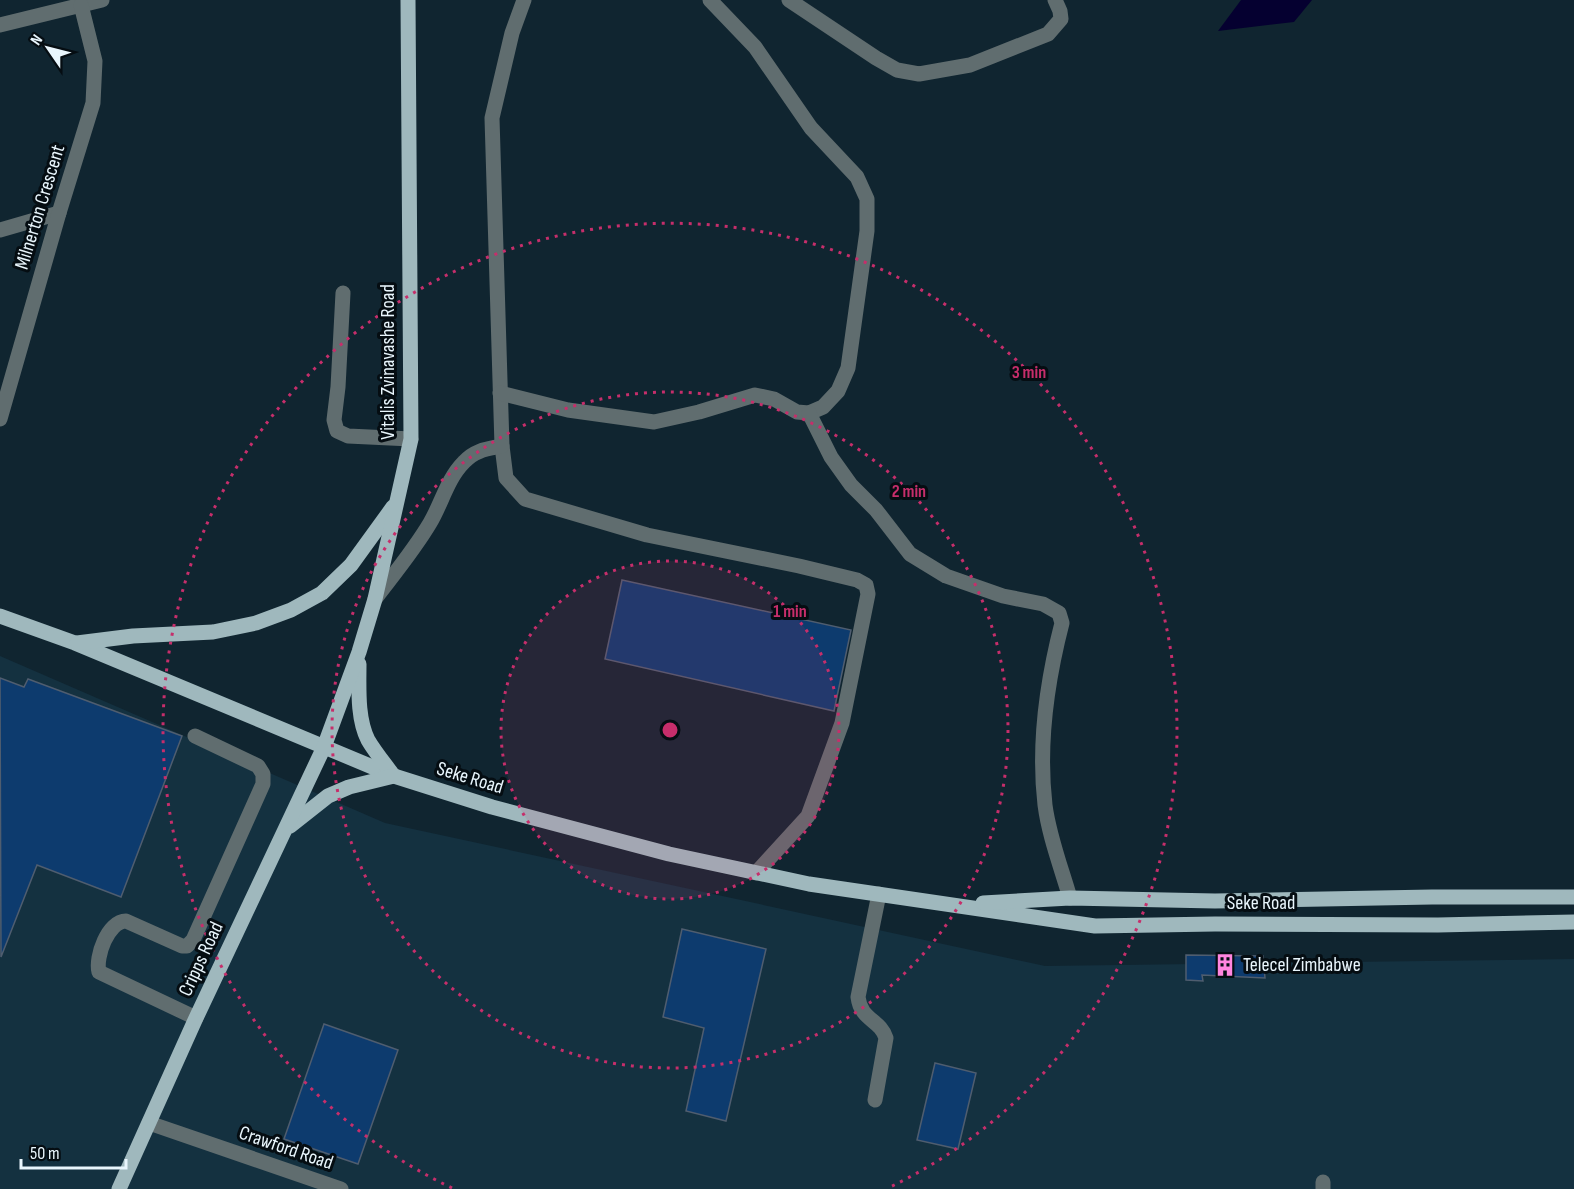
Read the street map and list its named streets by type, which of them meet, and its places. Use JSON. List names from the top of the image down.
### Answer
{
  "streets": {
    "main road": ["Vitalis Zvinavashe Road", "Seke Road", "Cripps Road"],
    "street": ["Milnerton Crescent", "Crawford Road"]
  },
  "crossings": [
    ["Vitalis Zvinavashe Road", "Seke Road"],
    ["Vitalis Zvinavashe Road", "Cripps Road"],
    ["Seke Road", "Cripps Road"],
    ["Cripps Road", "Crawford Road"]
  ],
  "places": {
    "building": ["Telecel Zimbabwe"]
  },
  "scale_bar": "50 m",
  "north": "top left",
  "rings": ["3 min", "2 min", "1 min"]
}
